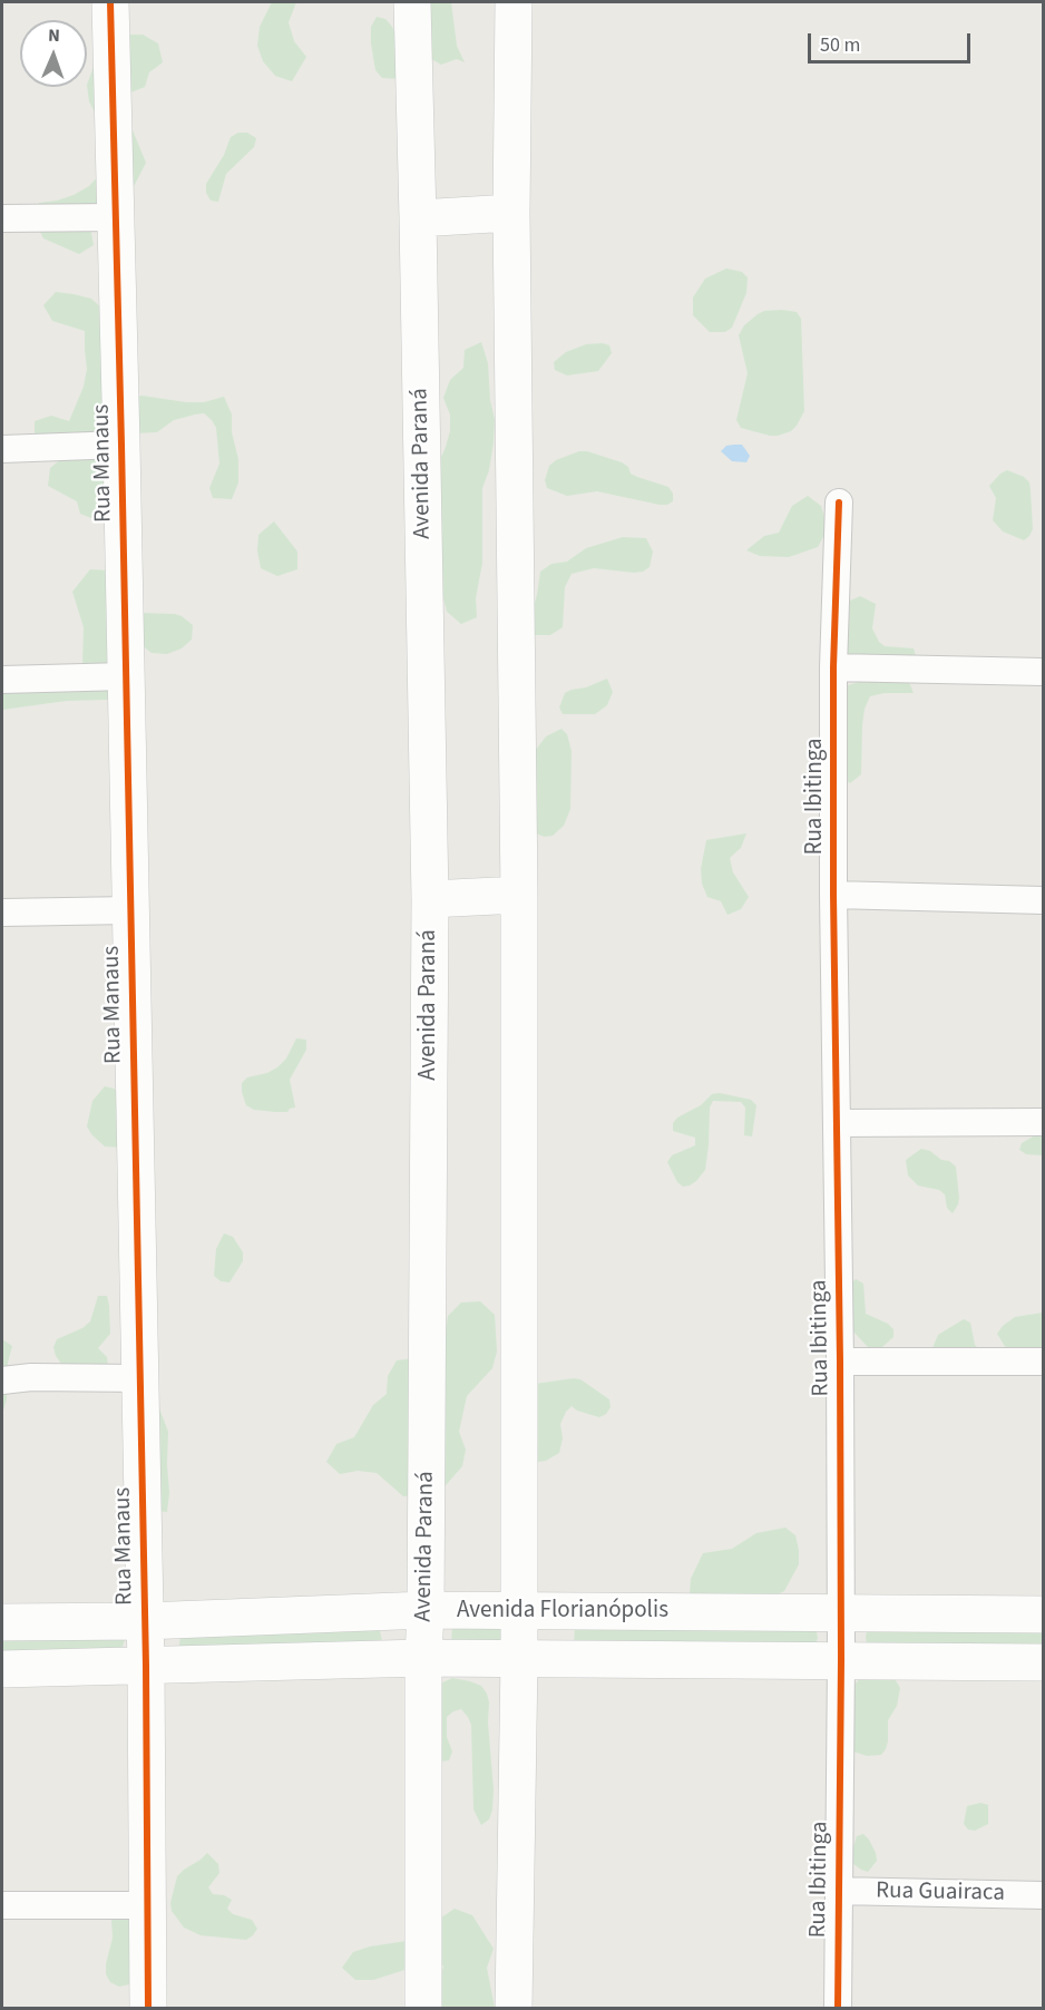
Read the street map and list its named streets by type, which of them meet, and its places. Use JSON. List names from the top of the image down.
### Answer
{
  "streets": {
    "main road": ["Rua Manaus", "Avenida Paraná", "Avenida Florianópolis"],
    "street": ["Rua Ibitinga", "Rua Guairaca"]
  },
  "crossings": [
    ["Rua Manaus", "Avenida Florianópolis"],
    ["Avenida Paraná", "Avenida Florianópolis"],
    ["Rua Ibitinga", "Avenida Florianópolis"],
    ["Rua Ibitinga", "Rua Guairaca"]
  ],
  "scale_bar": "50 m",
  "north": "top"
}
